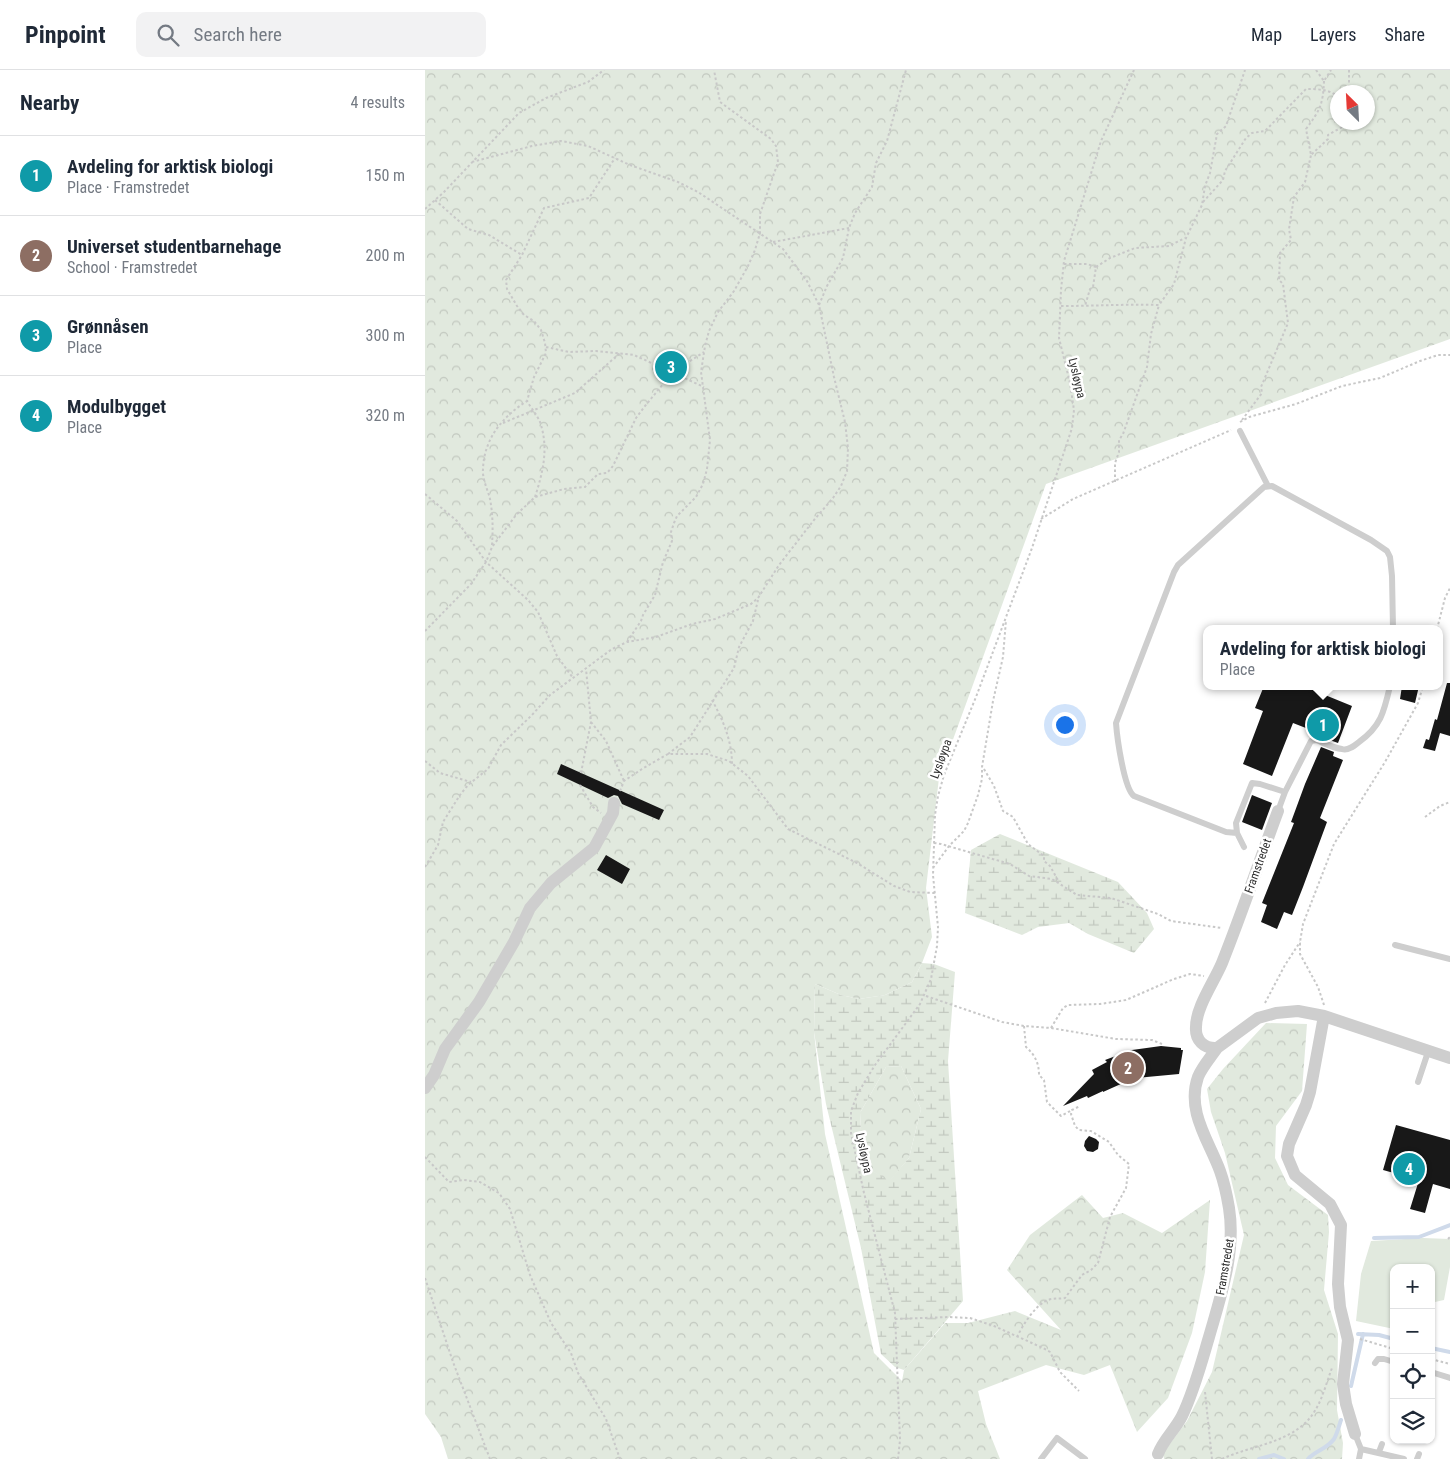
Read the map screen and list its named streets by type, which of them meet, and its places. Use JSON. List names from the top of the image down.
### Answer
{
  "streets": {
    "street": ["Framstredet"],
    "path": ["Lysløypa"]
  },
  "north": "top left",
  "page": {
    "header": "Pinpoint",
    "search": "Search here",
    "nav": ["Map", "Layers", "Share"],
    "heading": ["Nearby", "4 results"],
    "list": [
      {
        "mark": "1",
        "name": "Avdeling for arktisk biologi",
        "note": "Place · Framstredet",
        "value": "150 m"
      },
      {
        "mark": "2",
        "name": "Universet studentbarnehage",
        "note": "School · Framstredet",
        "value": "200 m"
      },
      {
        "mark": "3",
        "name": "Grønnåsen",
        "note": "Place",
        "value": "300 m"
      },
      {
        "mark": "4",
        "name": "Modulbygget",
        "note": "Place",
        "value": "320 m"
      }
    ],
    "pins": [
      "3",
      "1",
      "2",
      "4"
    ],
    "popup": ["Avdeling for arktisk biologi", "Place"],
    "map_buttons": ["+", "−"]
  }
}
